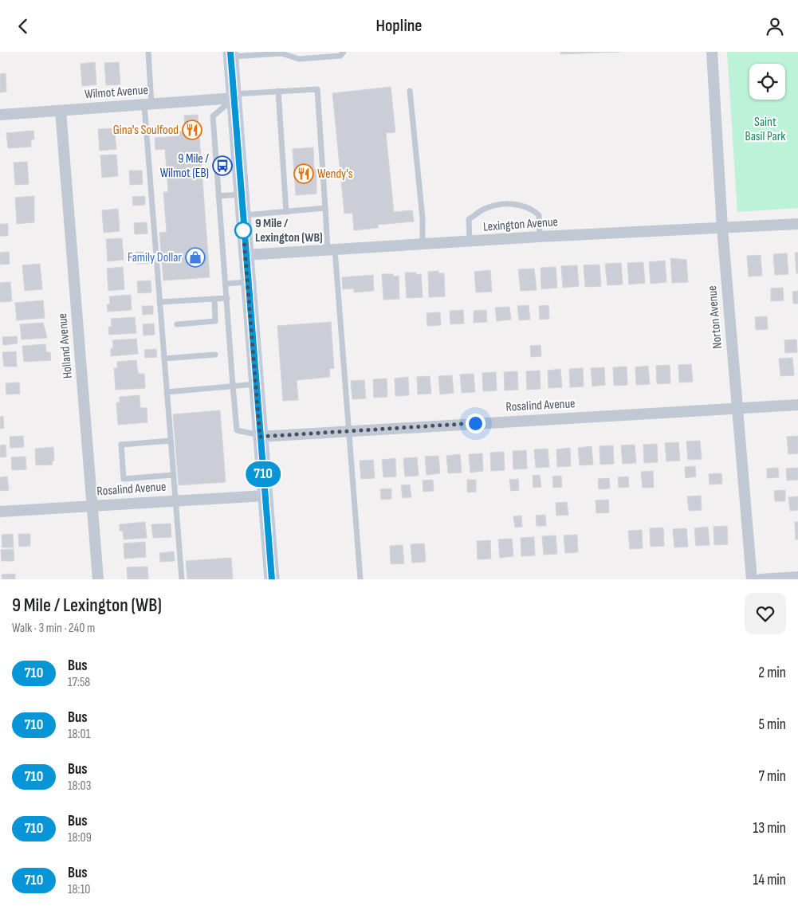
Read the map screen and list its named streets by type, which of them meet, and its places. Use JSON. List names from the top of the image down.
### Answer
{
  "streets": {
    "street": [
      "Wilmot Avenue",
      "Lexington Avenue",
      "Norton Avenue",
      "Holland Avenue",
      "Rosalind Avenue"
    ]
  },
  "crossings": [
    ["Wilmot Avenue", "Holland Avenue"],
    ["Lexington Avenue", "Norton Avenue"],
    ["Norton Avenue", "Rosalind Avenue"],
    ["Holland Avenue", "Rosalind Avenue"]
  ],
  "parks": ["Saint Basil Park"],
  "places": {
    "restaurant": ["Gina's Soulfood", "Wendy's"],
    "bus stop": ["9 Mile / Wilmot (EB)"],
    "other": ["9 Mile / Lexington (WB)"],
    "shop": ["Family Dollar"]
  },
  "lines": ["bus line 710"],
  "page": {
    "header": "Hopline",
    "on_map": "710",
    "heading": ["9 Mile / Lexington (WB)", "Walk · 3 min · 240 m"],
    "list": [
      {
        "mark": "710",
        "name": "Bus",
        "note": "17:58",
        "value": "2 min"
      },
      {
        "mark": "710",
        "name": "Bus",
        "note": "18:01",
        "value": "5 min"
      },
      {
        "mark": "710",
        "name": "Bus",
        "note": "18:03",
        "value": "7 min"
      },
      {
        "mark": "710",
        "name": "Bus",
        "note": "18:09",
        "value": "13 min"
      },
      {
        "mark": "710",
        "name": "Bus",
        "note": "18:10",
        "value": "14 min"
      }
    ]
  }
}
